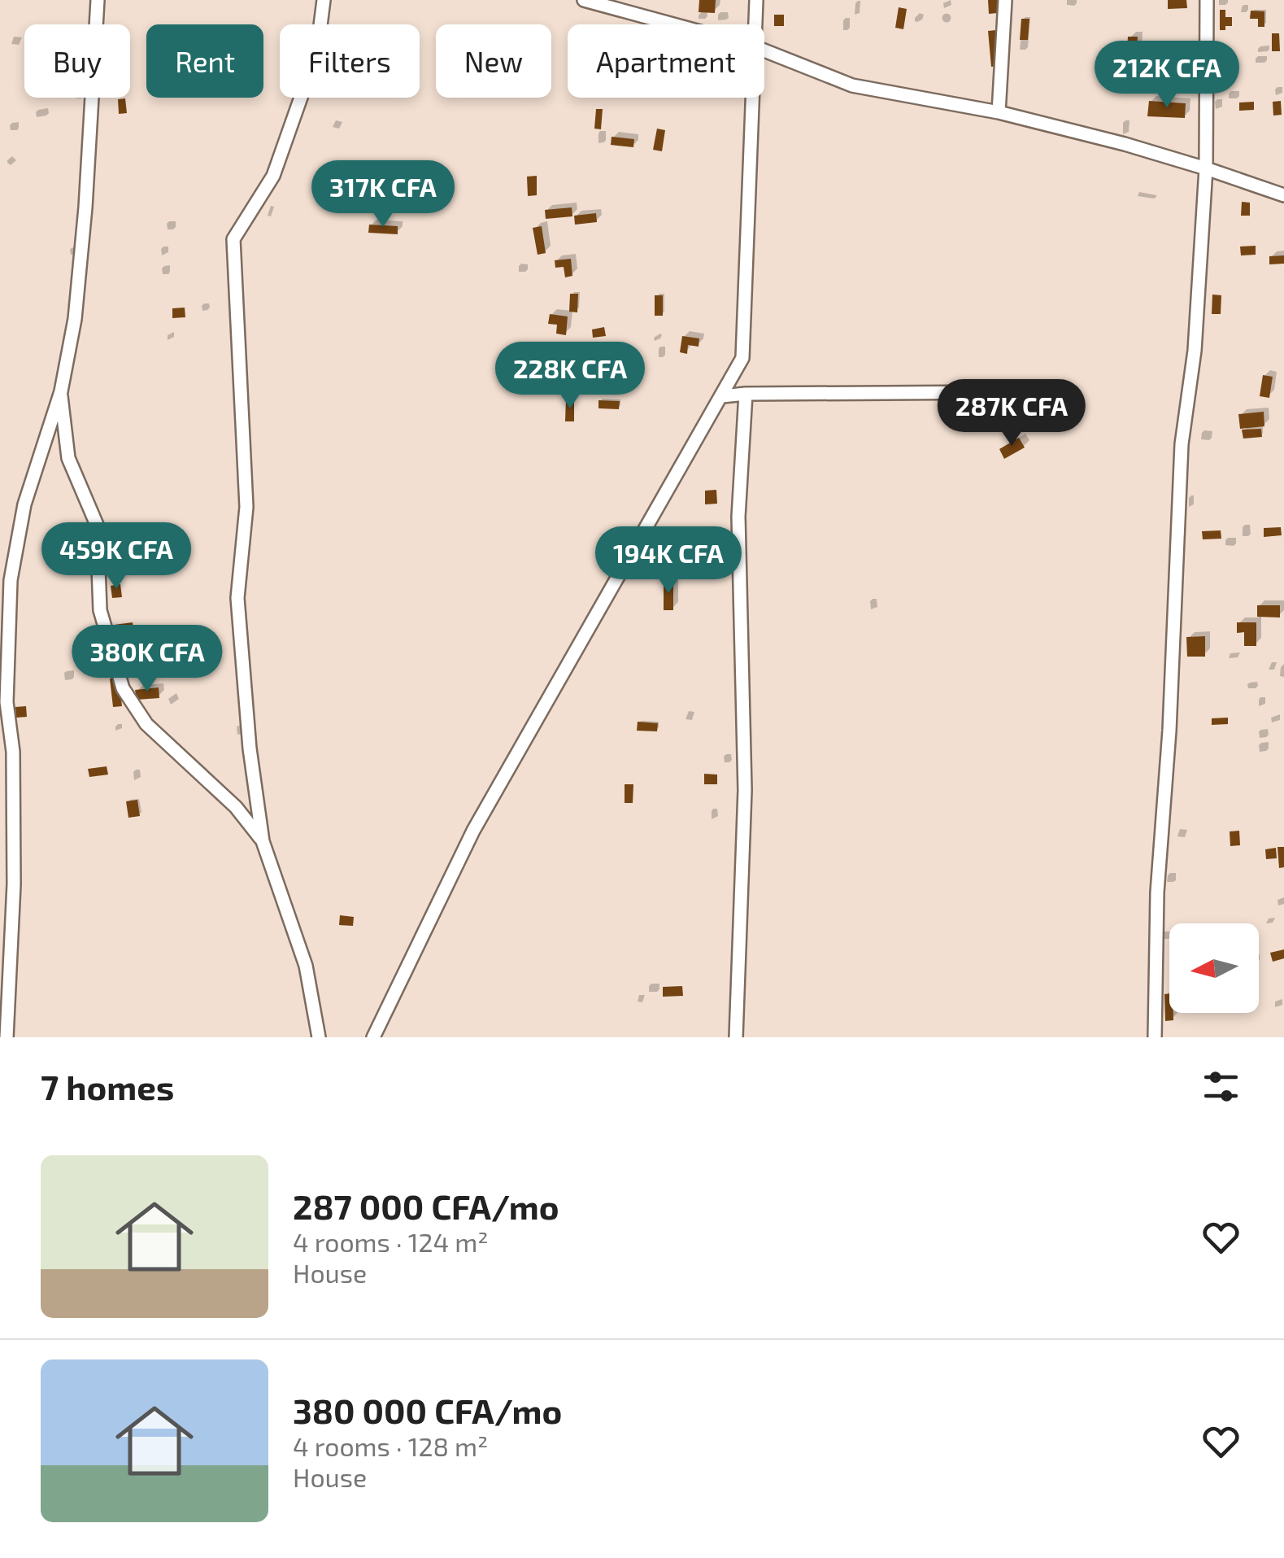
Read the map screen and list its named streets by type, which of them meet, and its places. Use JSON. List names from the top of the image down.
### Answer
{
  "north": "left",
  "page": {
    "chip": [
      "Buy",
      "Rent",
      "Filters",
      "New",
      "Apartment"
    ],
    "price": [
      "212K CFA",
      "317K CFA",
      "228K CFA",
      "287K CFA",
      "459K CFA",
      "194K CFA",
      "380K CFA"
    ],
    "heading": "7 homes",
    "list": [
      {
        "name": "287 000 CFA/mo",
        "note": "4 rooms · 124 m² · House"
      },
      {
        "name": "380 000 CFA/mo",
        "note": "4 rooms · 128 m² · House"
      }
    ]
  }
}
